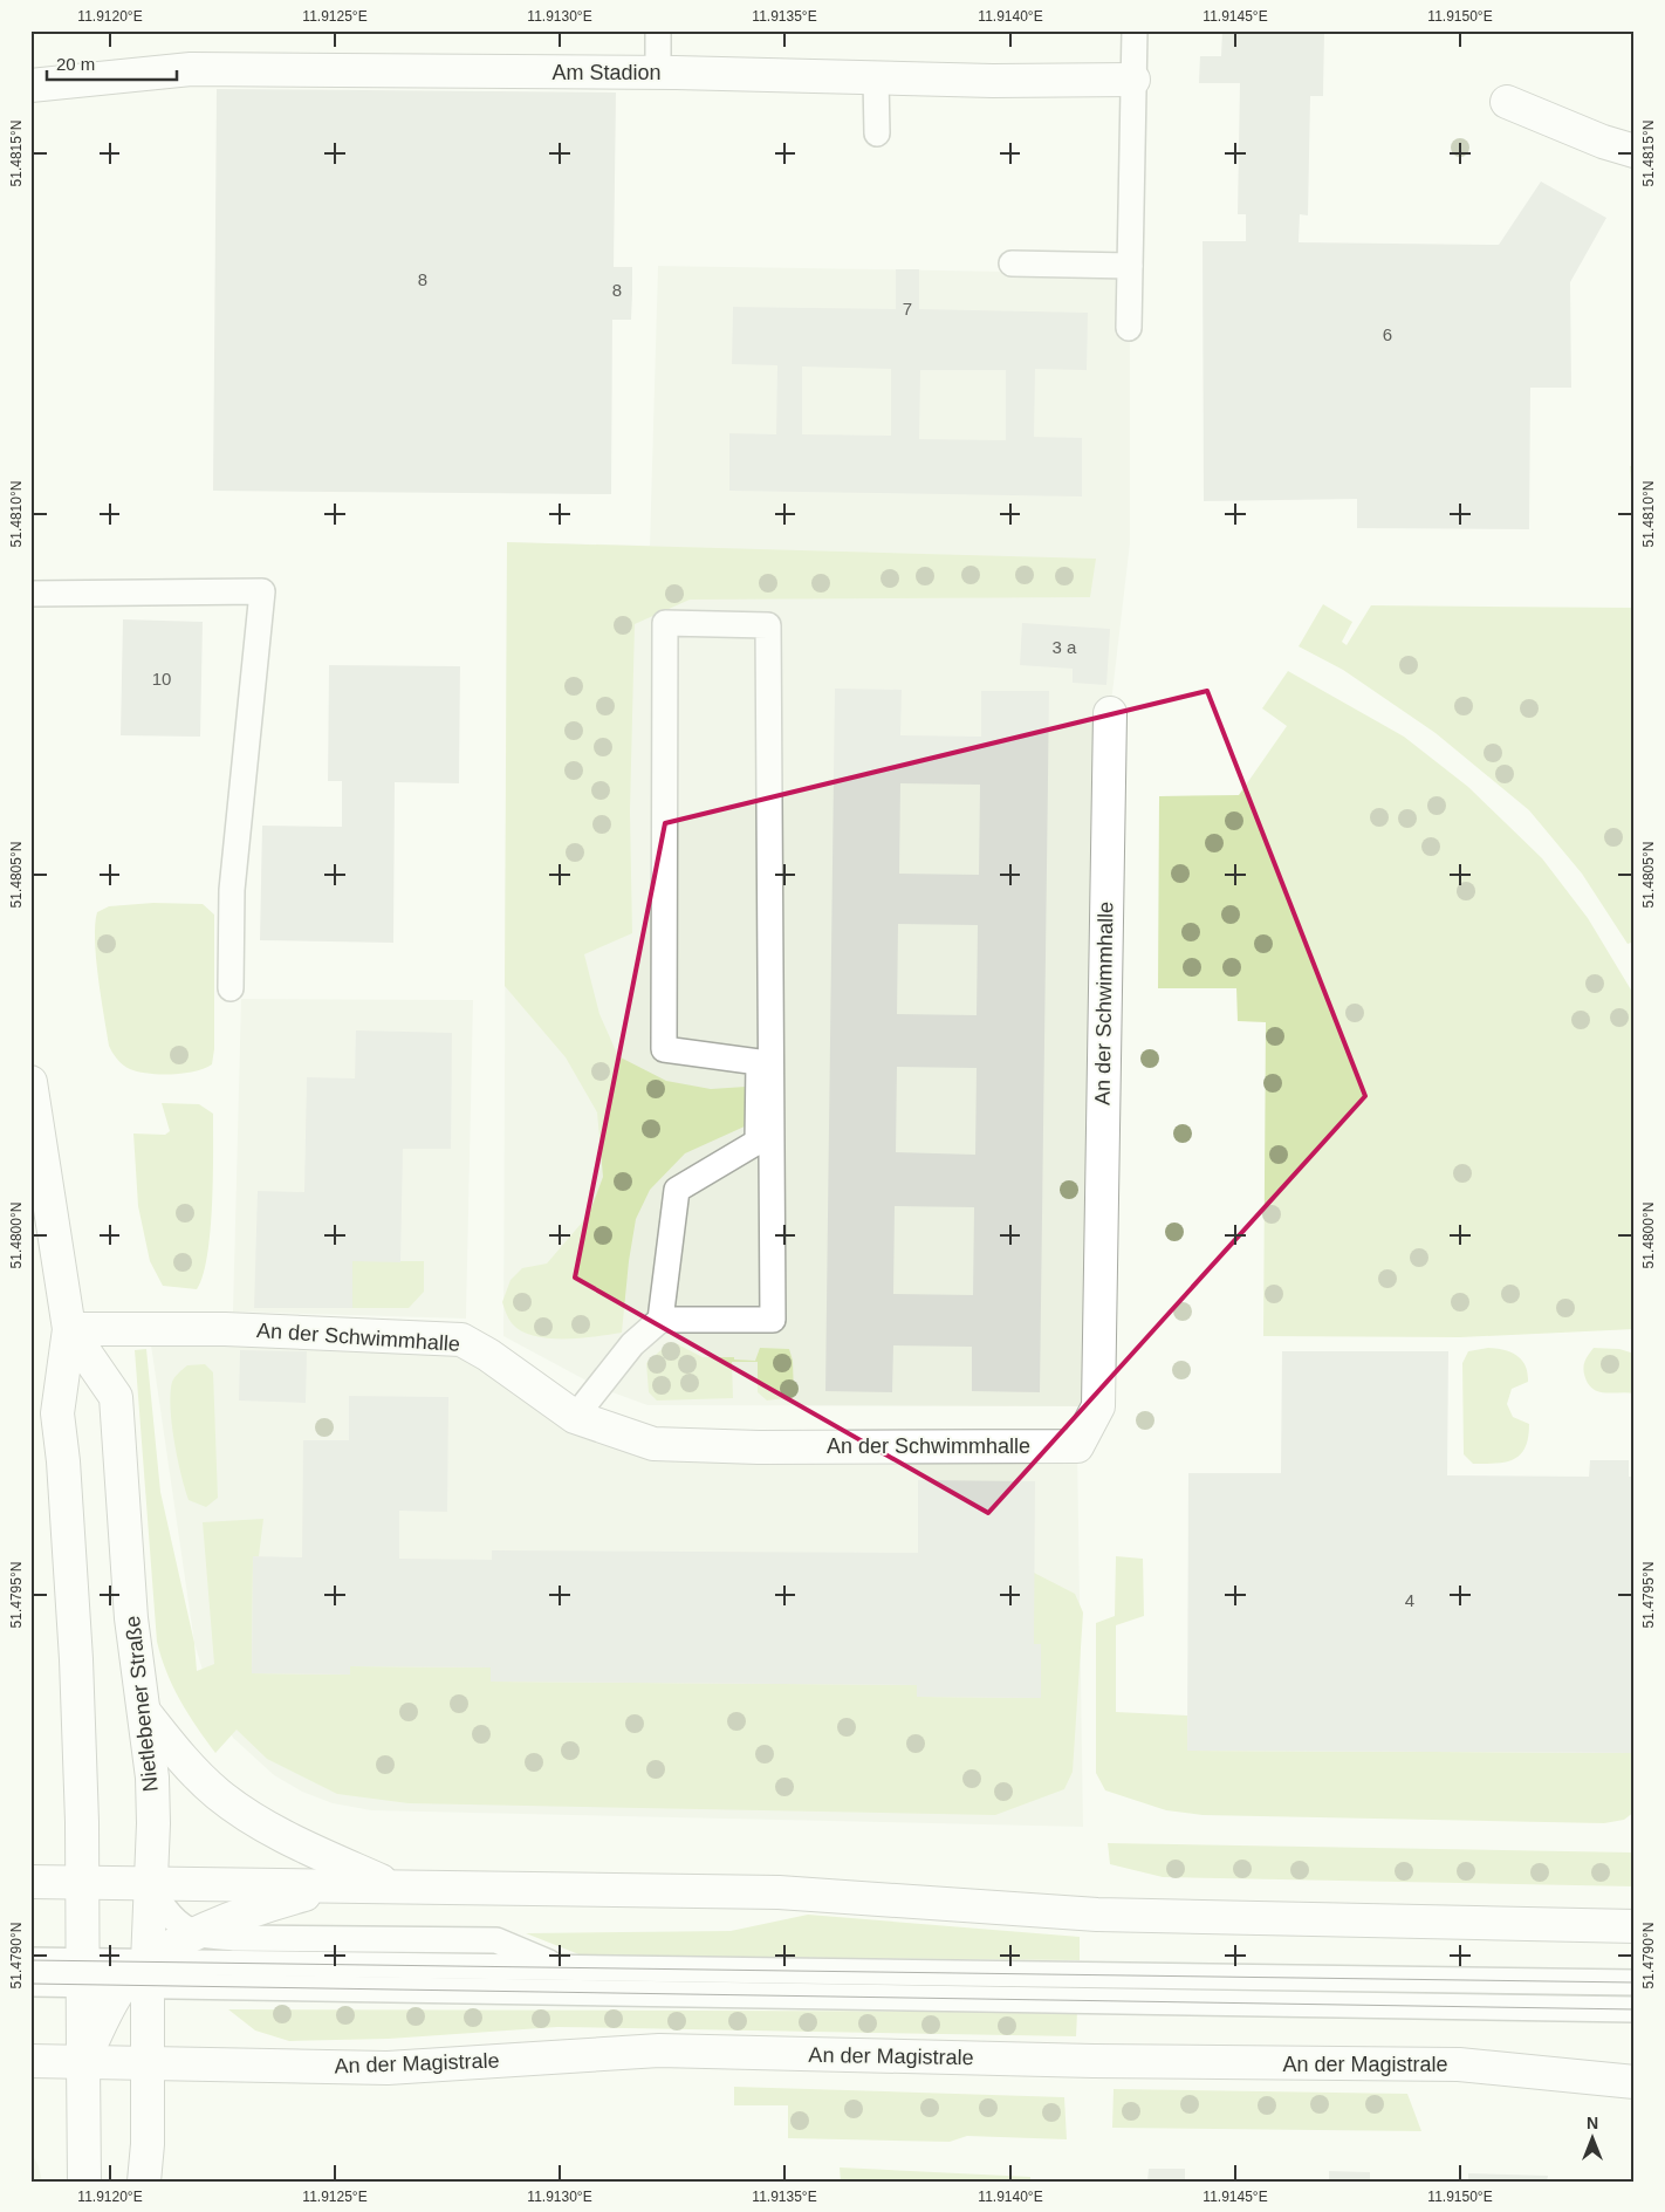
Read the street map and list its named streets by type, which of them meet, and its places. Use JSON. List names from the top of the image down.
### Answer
{
  "streets": {
    "main road": [
      "Am Stadion",
      "An der Schwimmhalle",
      "Nietlebener Straße",
      "An der Magistrale"
    ]
  },
  "crossings": [
    ["An der Schwimmhalle", "Nietlebener Straße"]
  ],
  "house_numbers": [
    "8",
    "8",
    "7",
    "6",
    "3 a",
    "10",
    "4"
  ],
  "scale_bar": "20 m",
  "north": "top",
  "coordinates": [
    "11.9120°E",
    "11.9125°E",
    "11.9130°E",
    "11.9135°E",
    "11.9140°E",
    "11.9145°E",
    "11.9150°E",
    "51.4815°N",
    "51.4810°N",
    "51.4805°N",
    "51.4800°N",
    "51.4795°N",
    "51.4790°N"
  ]
}
